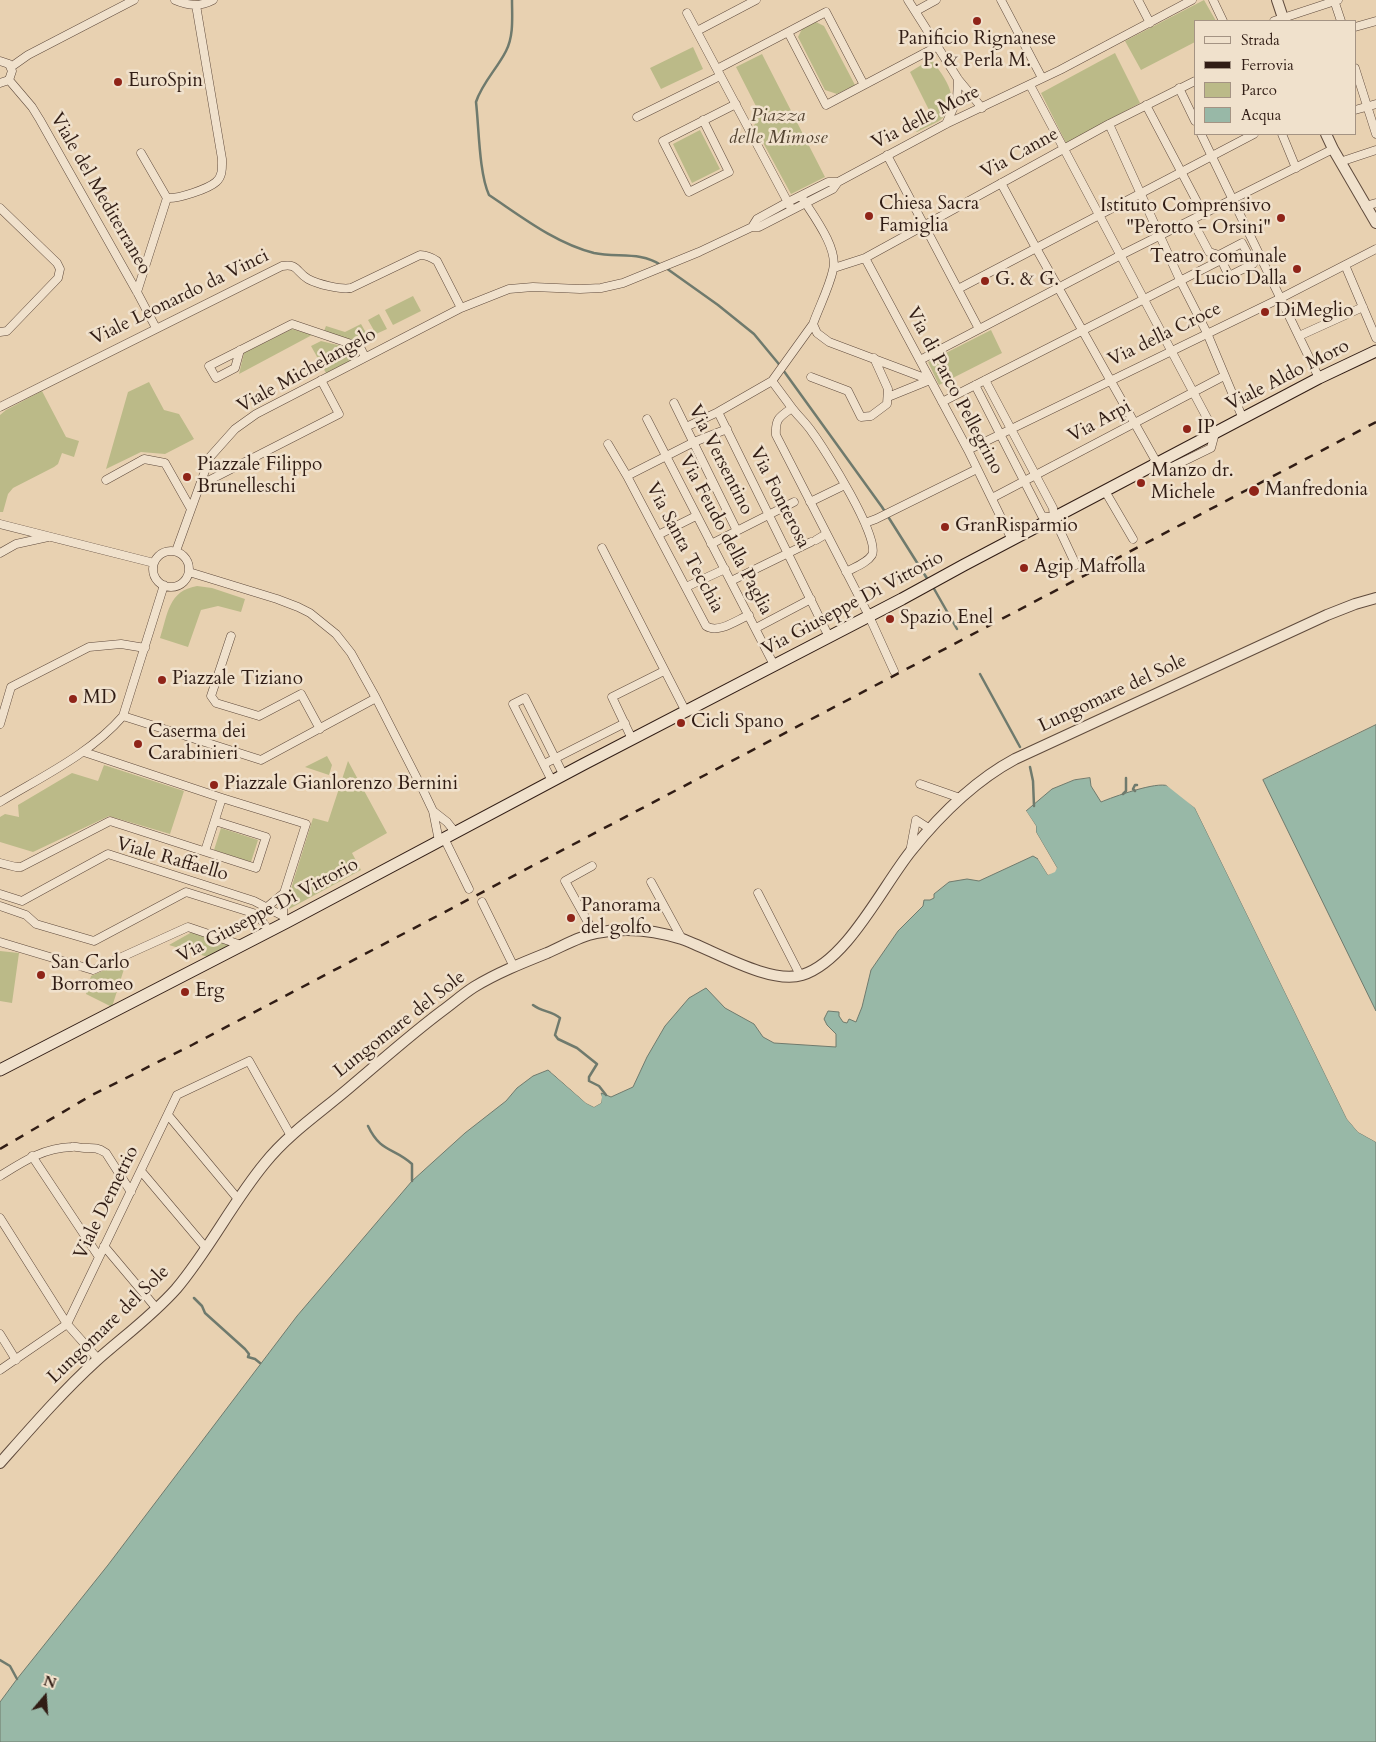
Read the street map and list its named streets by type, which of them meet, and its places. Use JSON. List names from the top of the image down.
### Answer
{
  "streets": {
    "main road": ["Viale Aldo Moro", "Via Giuseppe Di Vittorio"],
    "street": [
      "Via delle More",
      "Via Canne",
      "Viale del Mediterraneo",
      "Viale Leonardo da Vinci",
      "Via della Croce",
      "Viale Michelangelo",
      "Via di Parco Pellegrino",
      "Via Arpi",
      "Via Versentino",
      "Via Fonterosa",
      "Via Feudo della Paglia",
      "Via Santa Tecchia",
      "Lungomare del Sole",
      "Viale Raffaello",
      "Viale Demetrio"
    ]
  },
  "crossings": [
    ["Via delle More", "Viale Michelangelo"],
    ["Via Canne", "Via di Parco Pellegrino"],
    ["Viale del Mediterraneo", "Viale Leonardo da Vinci"],
    ["Viale Leonardo da Vinci", "Viale Michelangelo"],
    ["Via della Croce", "Via di Parco Pellegrino"],
    ["Viale Aldo Moro", "Via Giuseppe Di Vittorio"],
    ["Via di Parco Pellegrino", "Via Arpi"],
    ["Via di Parco Pellegrino", "Via Giuseppe Di Vittorio"],
    ["Via Fonterosa", "Via Giuseppe Di Vittorio"],
    ["Via Feudo della Paglia", "Via Santa Tecchia"],
    ["Via Feudo della Paglia", "Via Giuseppe Di Vittorio"],
    ["Via Giuseppe Di Vittorio", "Viale Raffaello"],
    ["Lungomare del Sole", "Viale Demetrio"]
  ],
  "parks": ["Piazza delle Mimose"],
  "places": [
    "Panificio Rignanese P. & Perla M.",
    "EuroSpin",
    "Chiesa Sacra Famiglia",
    "Istituto Comprensivo \"Perotto - Orsini\"",
    "Teatro comunale Lucio Dalla",
    "G. & G.",
    "DiMeglio",
    "IP",
    "Piazzale Filippo Brunelleschi",
    "Manzo dr. Michele",
    "Manfredonia",
    "GranRisparmio",
    "Agip Mafrolla",
    "Spazio Enel",
    "Piazzale Tiziano",
    "MD",
    "Cicli Spano",
    "Caserma dei Carabinieri",
    "Piazzale Gianlorenzo Bernini",
    "Panorama del golfo",
    "San Carlo Borromeo",
    "Erg"
  ],
  "legend": [
    "Strada",
    "Ferrovia",
    "Parco",
    "Acqua"
  ],
  "north": "top"
}
